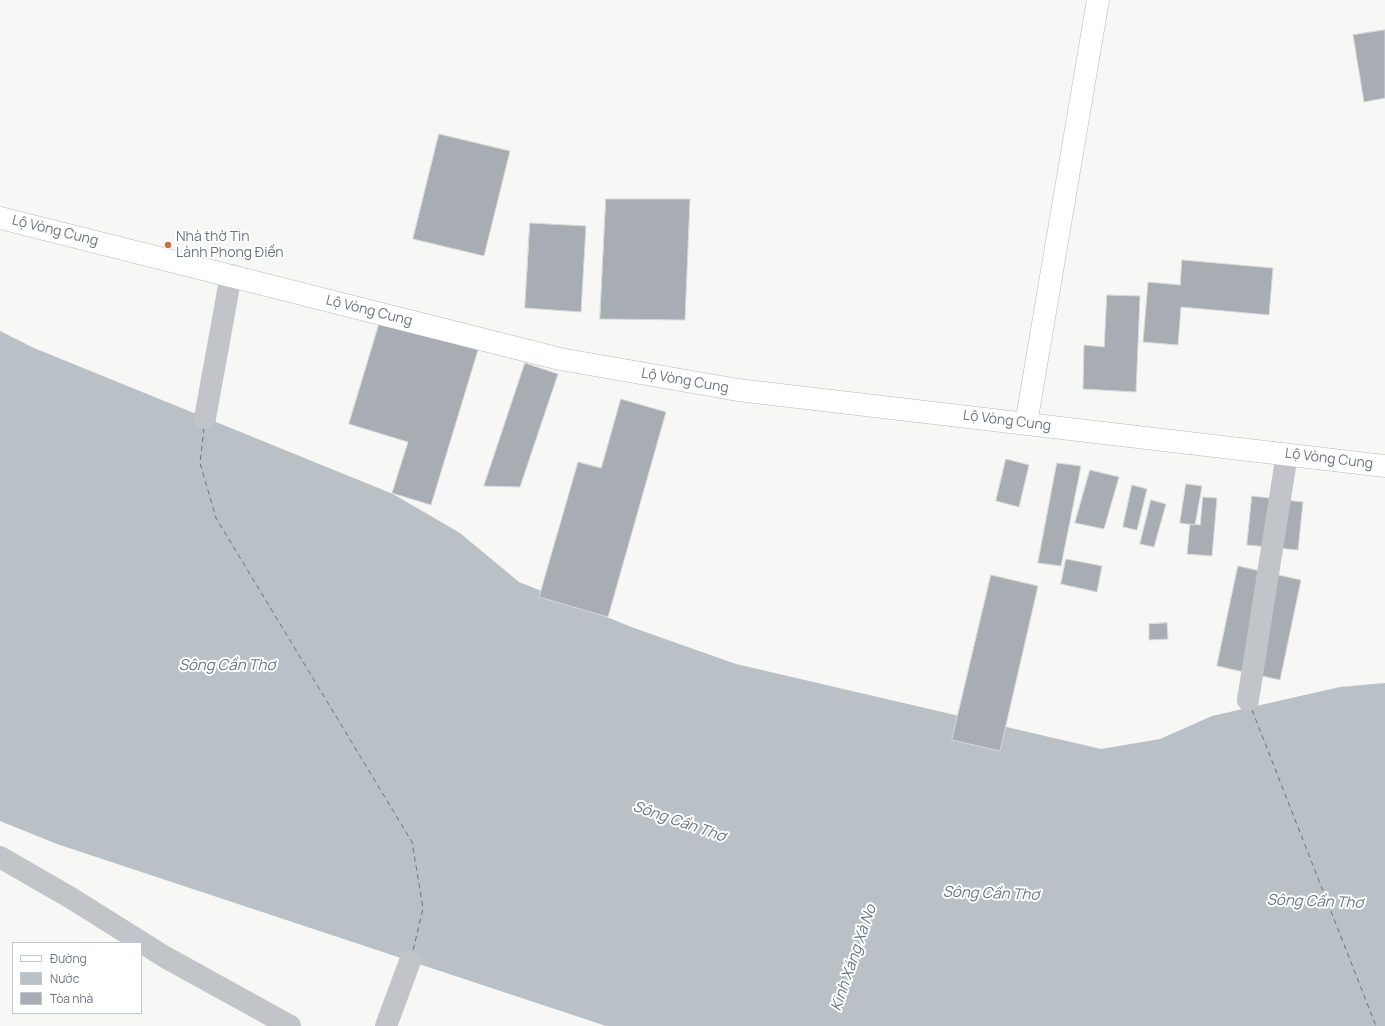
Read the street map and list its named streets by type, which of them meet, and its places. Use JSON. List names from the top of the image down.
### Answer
{
  "streets": {
    "main road": ["Lộ Vòng Cung"]
  },
  "water": ["Sông Cần Thơ", "Kinh Xáng Xà No"],
  "places": ["Nhà thờ Tin Lành Phong Điền"],
  "legend": ["Đường", "Nước", "Tòa nhà"]
}
